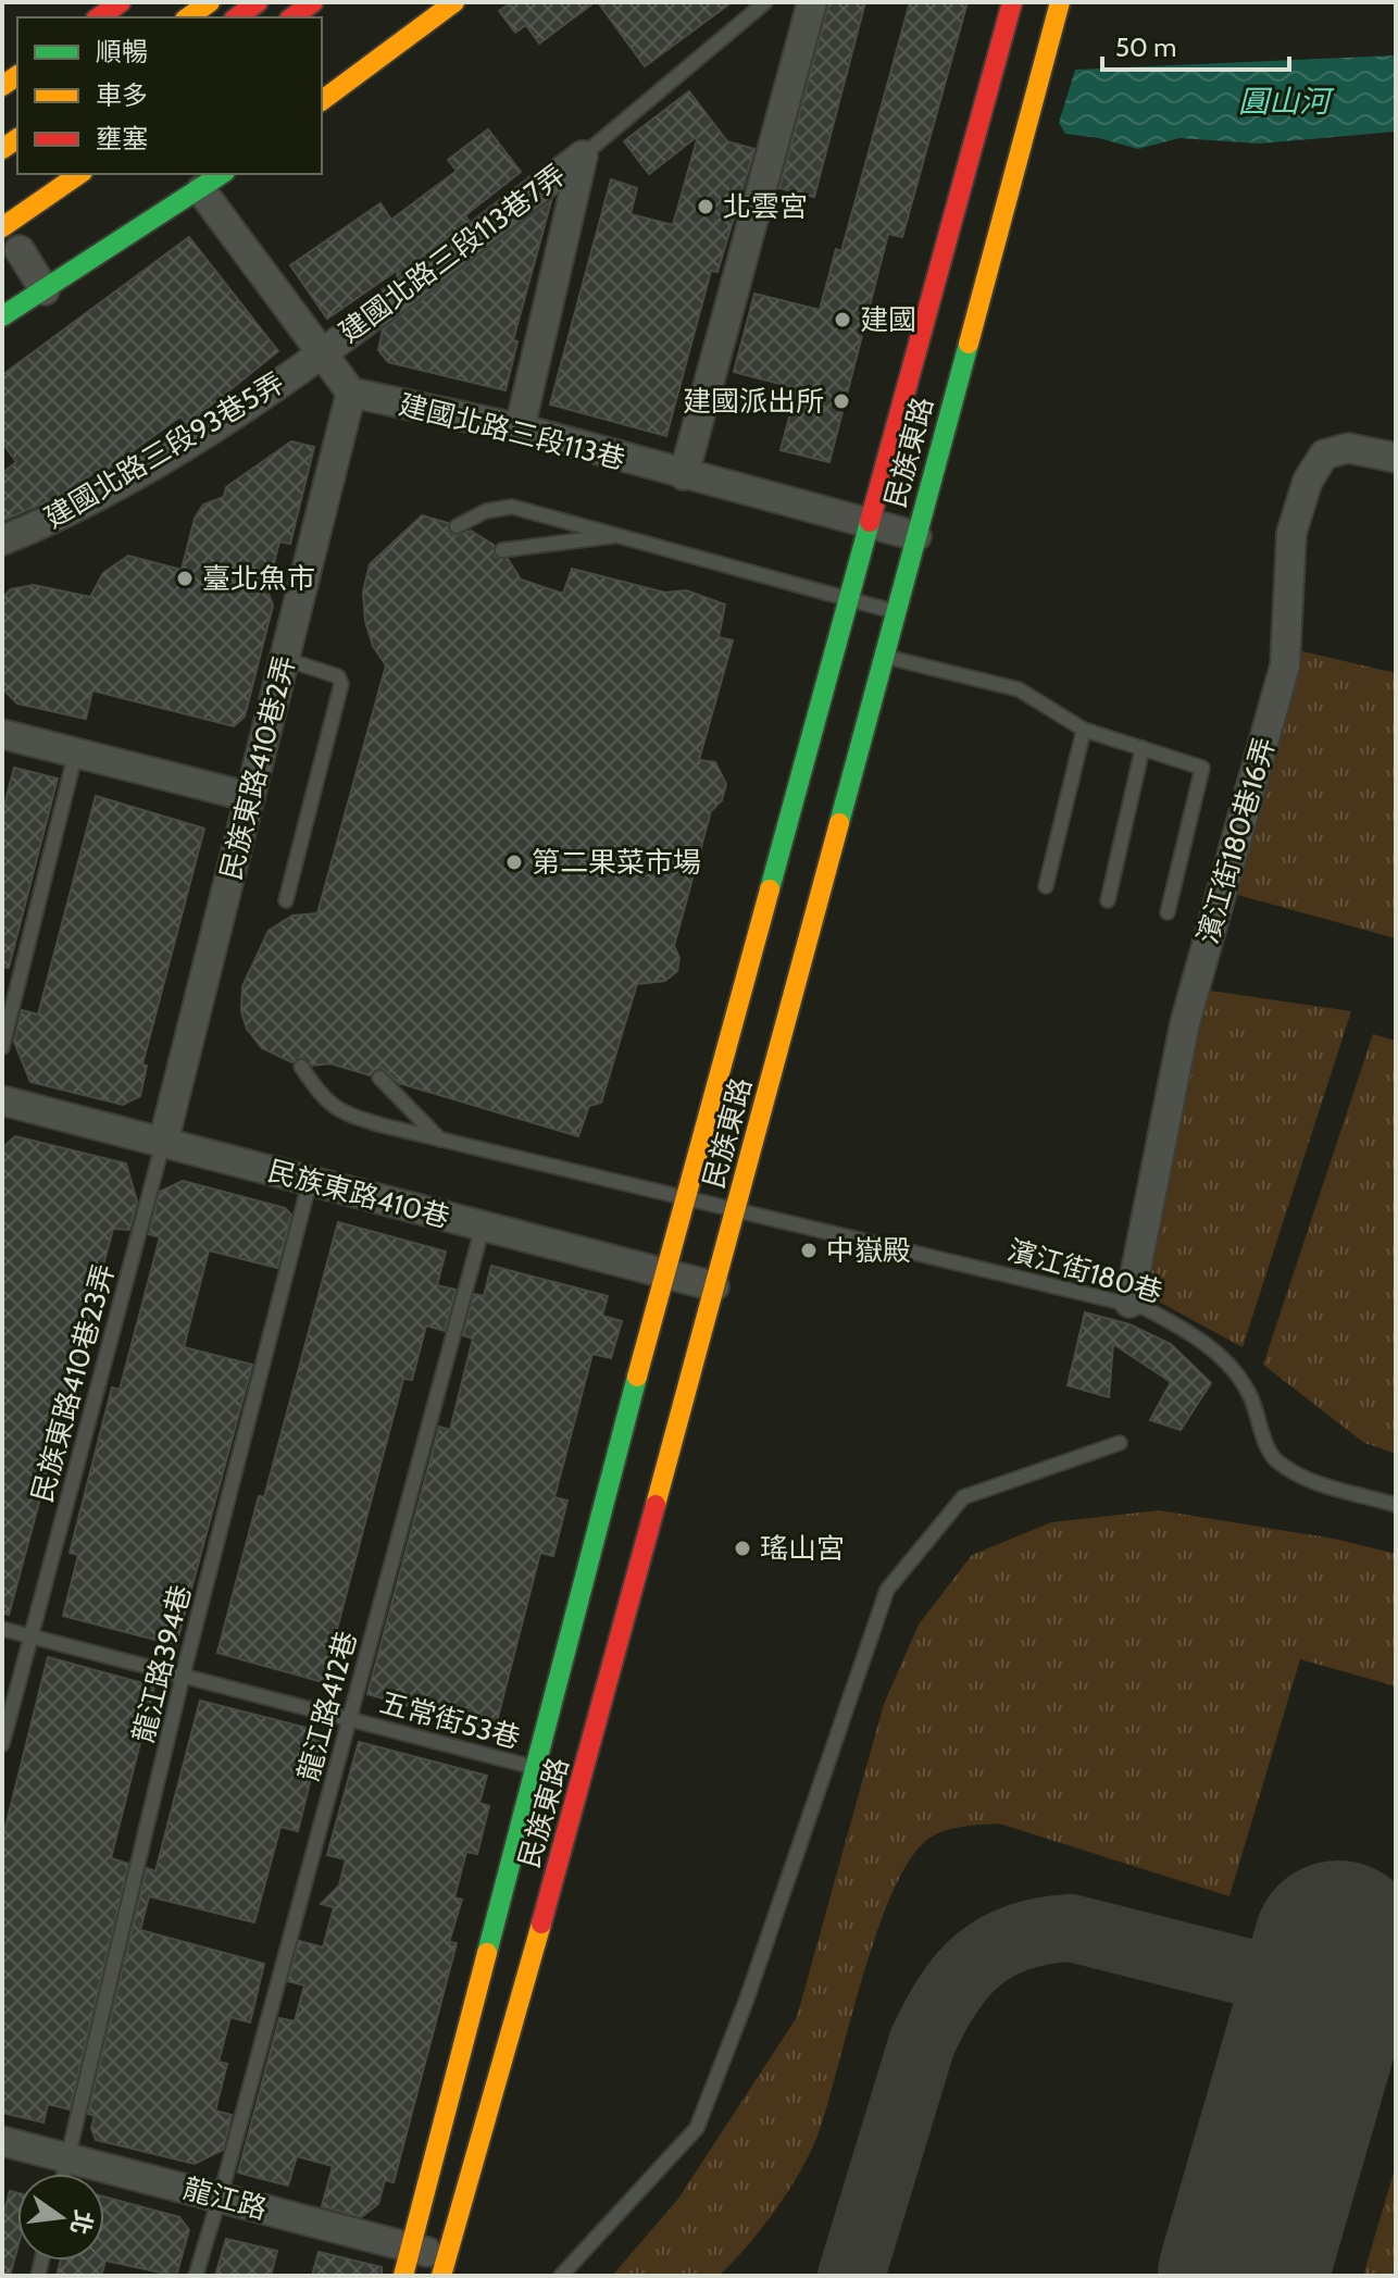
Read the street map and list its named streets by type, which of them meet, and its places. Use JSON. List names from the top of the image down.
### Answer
{
  "streets": {
    "main road": ["民族東路"],
    "street": [
      "建國北路三段113巷7弄",
      "建國北路三段113巷",
      "建國北路三段93巷5弄",
      "民族東路410巷2弄",
      "濱江街180巷16弄",
      "民族東路410巷",
      "龍江路"
    ],
    "lane": [
      "濱江街180巷",
      "民族東路410巷23弄",
      "龍江路394巷",
      "龍江路412巷",
      "五常街53巷"
    ]
  },
  "crossings": [
    ["建國北路三段113巷7弄", "建國北路三段93巷5弄"],
    ["建國北路三段113巷", "民族東路"],
    ["建國北路三段113巷", "民族東路410巷2弄"],
    ["民族東路", "民族東路410巷"],
    ["民族東路", "濱江街180巷"],
    ["民族東路", "五常街53巷"],
    ["民族東路", "龍江路"],
    ["民族東路410巷2弄", "民族東路410巷"],
    ["民族東路410巷2弄", "民族東路410巷23弄"],
    ["濱江街180巷16弄", "濱江街180巷"],
    ["民族東路410巷", "民族東路410巷23弄"],
    ["民族東路410巷", "龍江路394巷"],
    ["民族東路410巷", "龍江路412巷"],
    ["民族東路410巷23弄", "五常街53巷"],
    ["龍江路394巷", "五常街53巷"],
    ["龍江路394巷", "龍江路"],
    ["龍江路412巷", "五常街53巷"],
    ["龍江路412巷", "龍江路"]
  ],
  "water": ["圓山河"],
  "places": [
    "北雲宮",
    "建國",
    "建國派出所",
    "臺北魚市",
    "第二果菜市場",
    "中嶽殿",
    "瑤山宮"
  ],
  "legend": ["順暢", "車多", "壅塞"],
  "scale_bar": "50 m",
  "north": "right"
}
